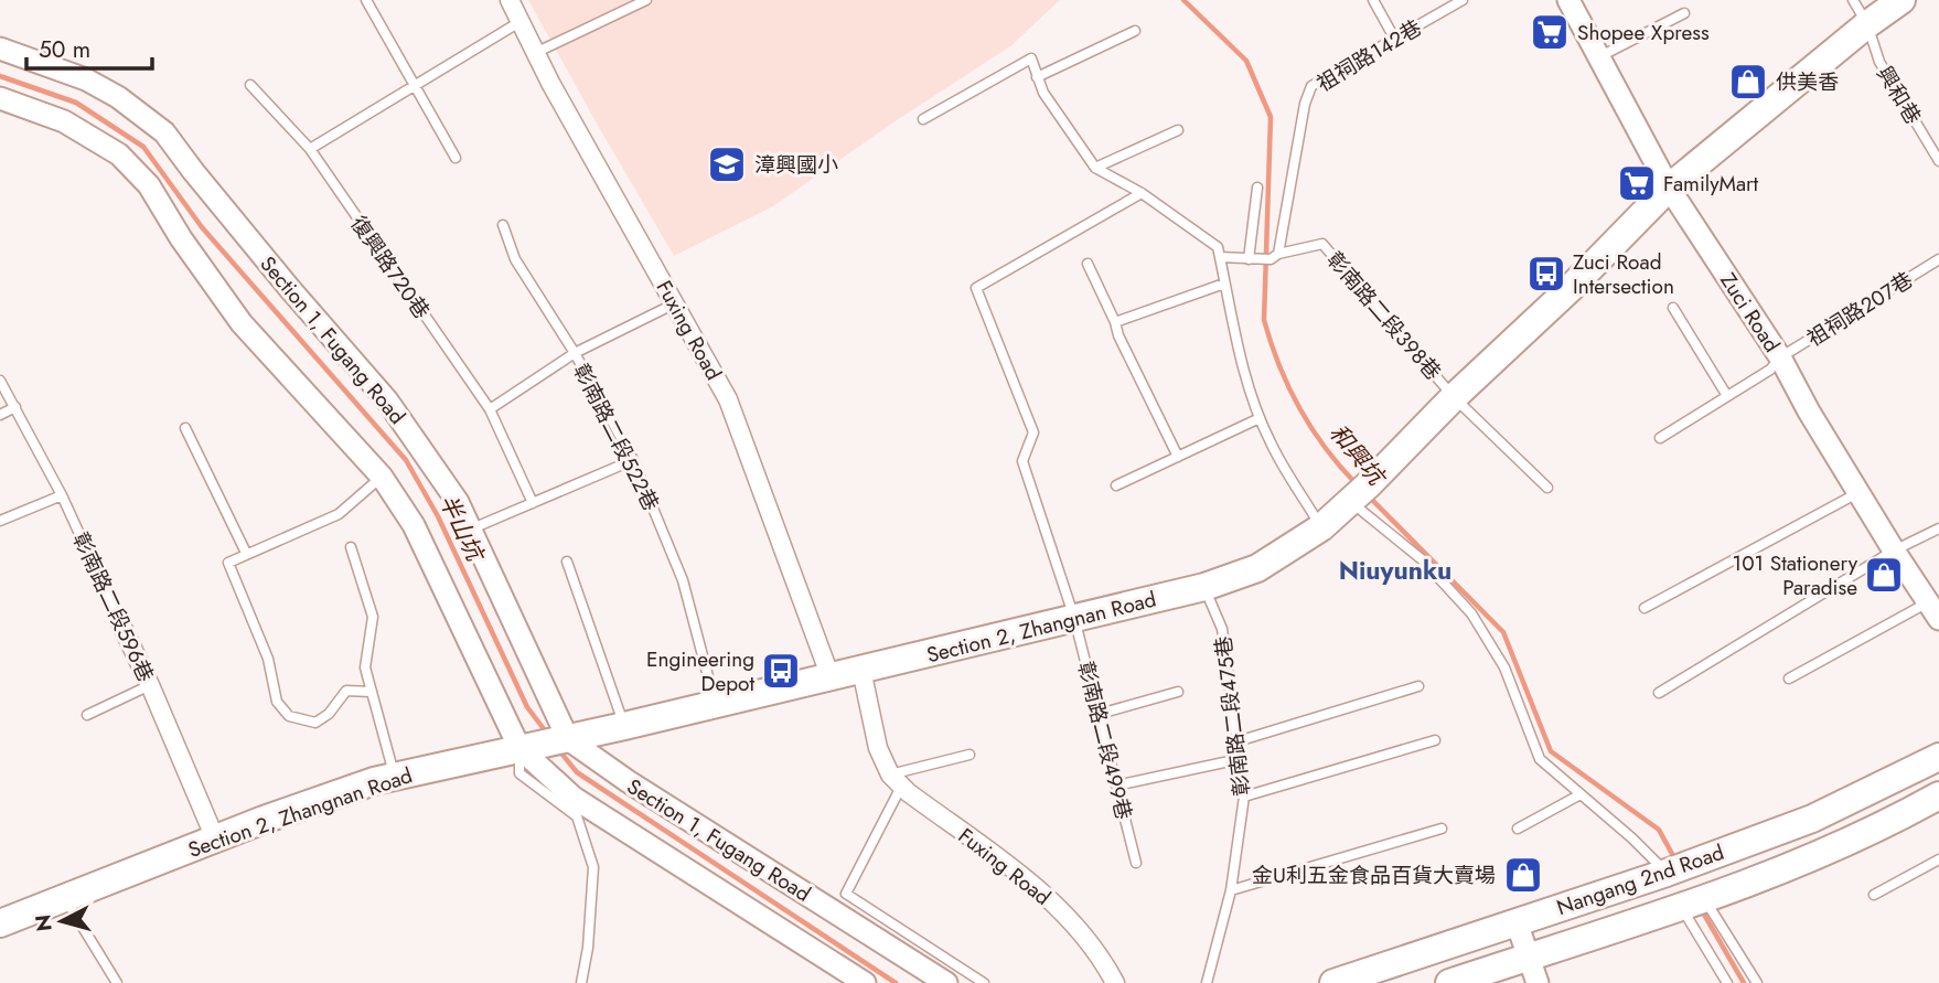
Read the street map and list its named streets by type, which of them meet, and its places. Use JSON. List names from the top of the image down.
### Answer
{
  "streets": {
    "main road": ["Section 2, Zhangnan Road", "Nangang 2nd Road"],
    "street": [
      "Zuci Road",
      "Fuxing Road",
      "Section 1, Fugang Road",
      "彰南路二段596巷"
    ],
    "lane": [
      "祖祠路142巷",
      "興和巷",
      "復興路720巷",
      "祖祠路207巷",
      "彰南路二段398巷",
      "彰南路二段522巷",
      "彰南路二段475巷",
      "彰南路二段499巷"
    ]
  },
  "crossings": [
    ["祖祠路142巷", "彰南路二段398巷"],
    ["興和巷", "Section 2, Zhangnan Road"],
    ["祖祠路207巷", "Zuci Road"],
    ["Zuci Road", "Section 2, Zhangnan Road"],
    ["彰南路二段398巷", "Section 2, Zhangnan Road"],
    ["Fuxing Road", "Section 2, Zhangnan Road"],
    ["Section 1, Fugang Road", "Section 2, Zhangnan Road"],
    ["彰南路二段522巷", "Section 2, Zhangnan Road"],
    ["彰南路二段596巷", "Section 2, Zhangnan Road"],
    ["Section 2, Zhangnan Road", "彰南路二段475巷"],
    ["Section 2, Zhangnan Road", "彰南路二段499巷"]
  ],
  "districts": ["Niuyunku"],
  "water": ["和興坑", "半山坑"],
  "places": {
    "supermarket": ["Shopee Xpress", "FamilyMart"],
    "shop": ["供美香", "101 Stationery Paradise", "金U利五金食品百貨大賣場"],
    "school or university": ["漳興國小"],
    "bus stop": ["Zuci Road Intersection", "Engineering Depot"]
  },
  "scale_bar": "50 m",
  "north": "left"
}
